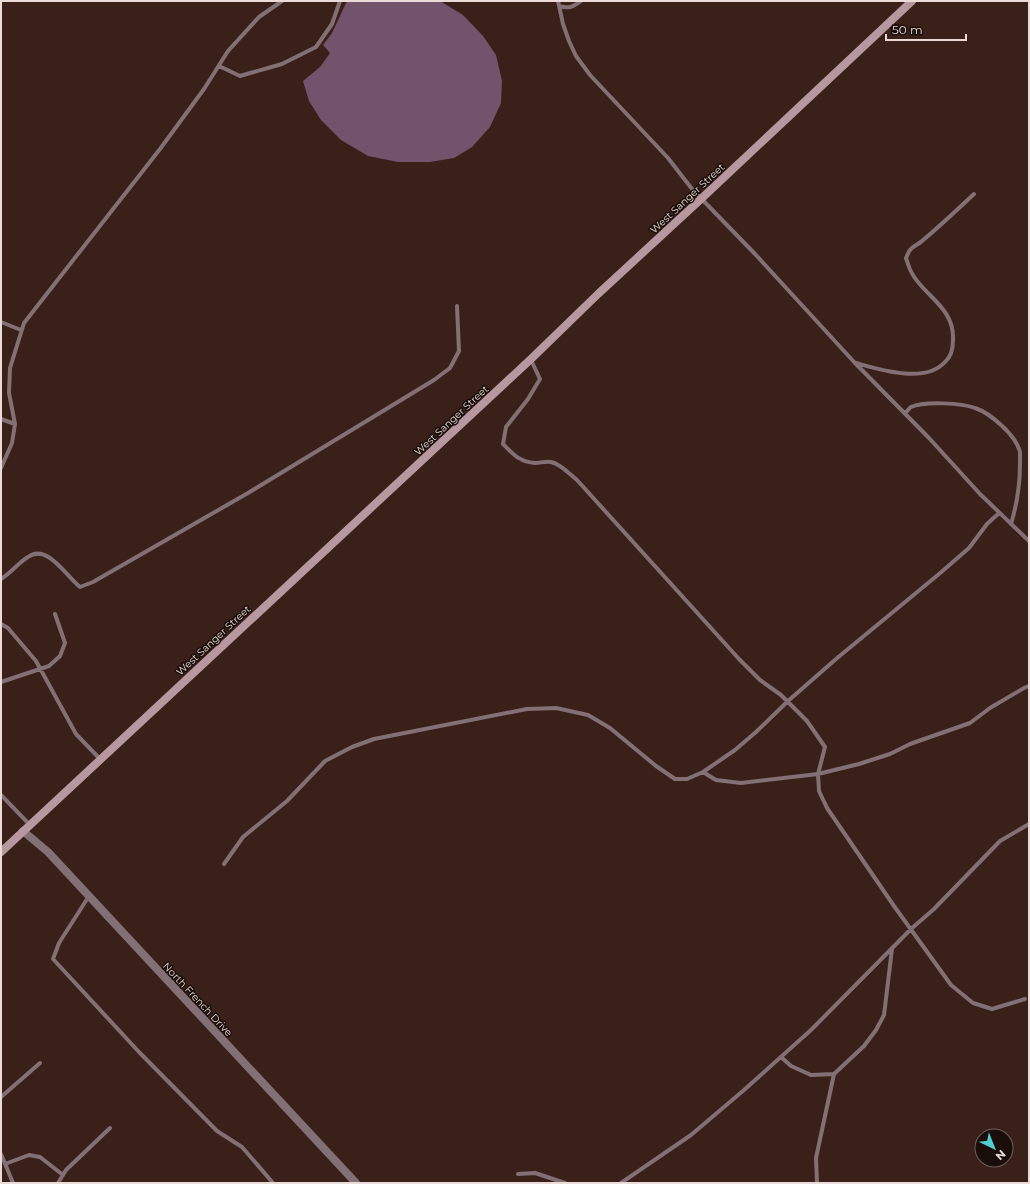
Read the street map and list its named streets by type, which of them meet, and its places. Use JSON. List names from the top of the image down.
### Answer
{
  "streets": {
    "main road": ["West Sanger Street"],
    "street": ["North French Drive"]
  },
  "crossings": [
    ["West Sanger Street", "North French Drive"]
  ],
  "scale_bar": "50 m",
  "north": "bottom right"
}
